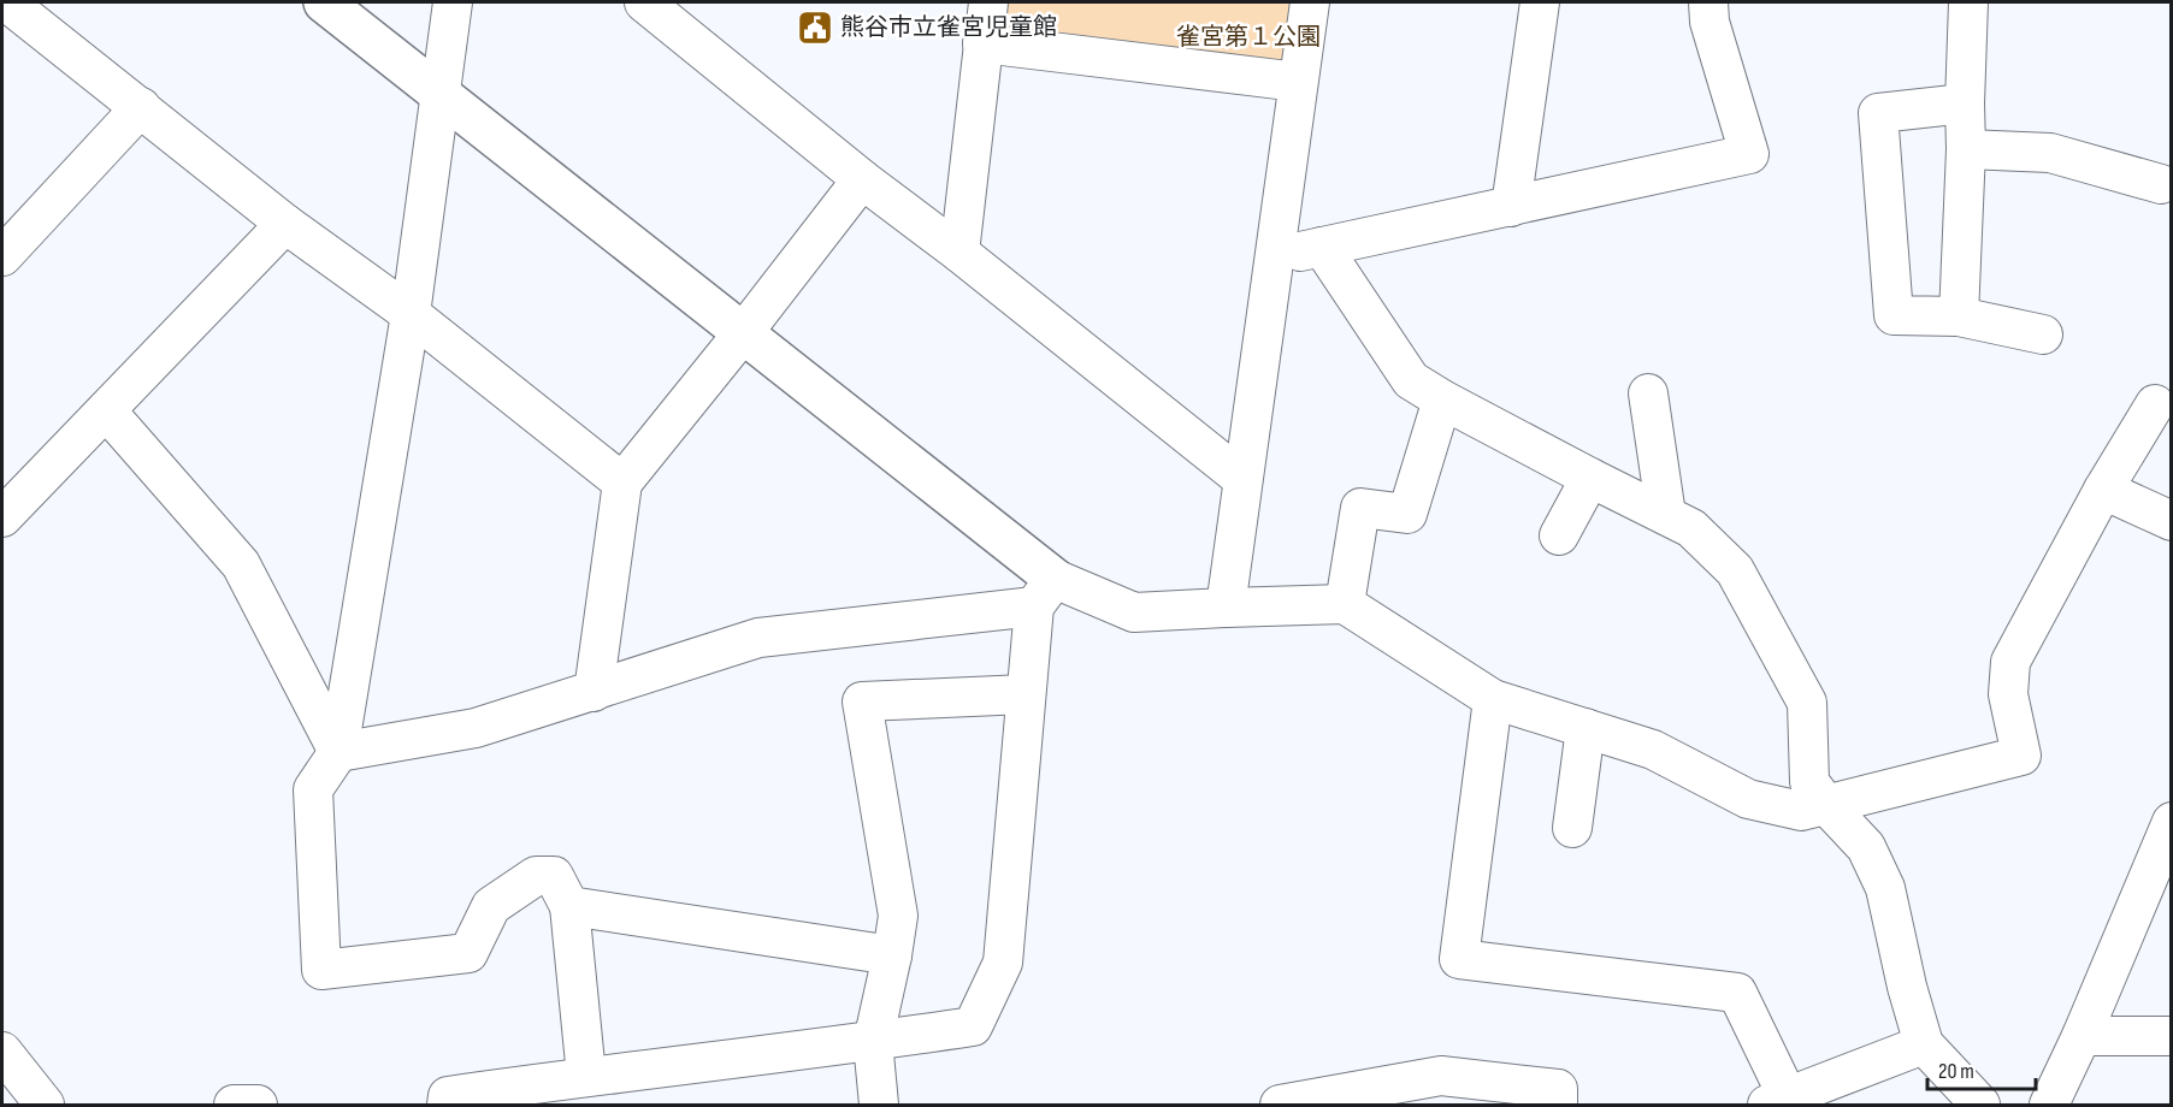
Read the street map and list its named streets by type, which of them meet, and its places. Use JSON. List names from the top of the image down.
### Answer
{
  "parks": ["雀宮第１公園"],
  "places": {
    "public building": ["熊谷市立雀宮児童館"]
  },
  "scale_bar": "20 m"
}
